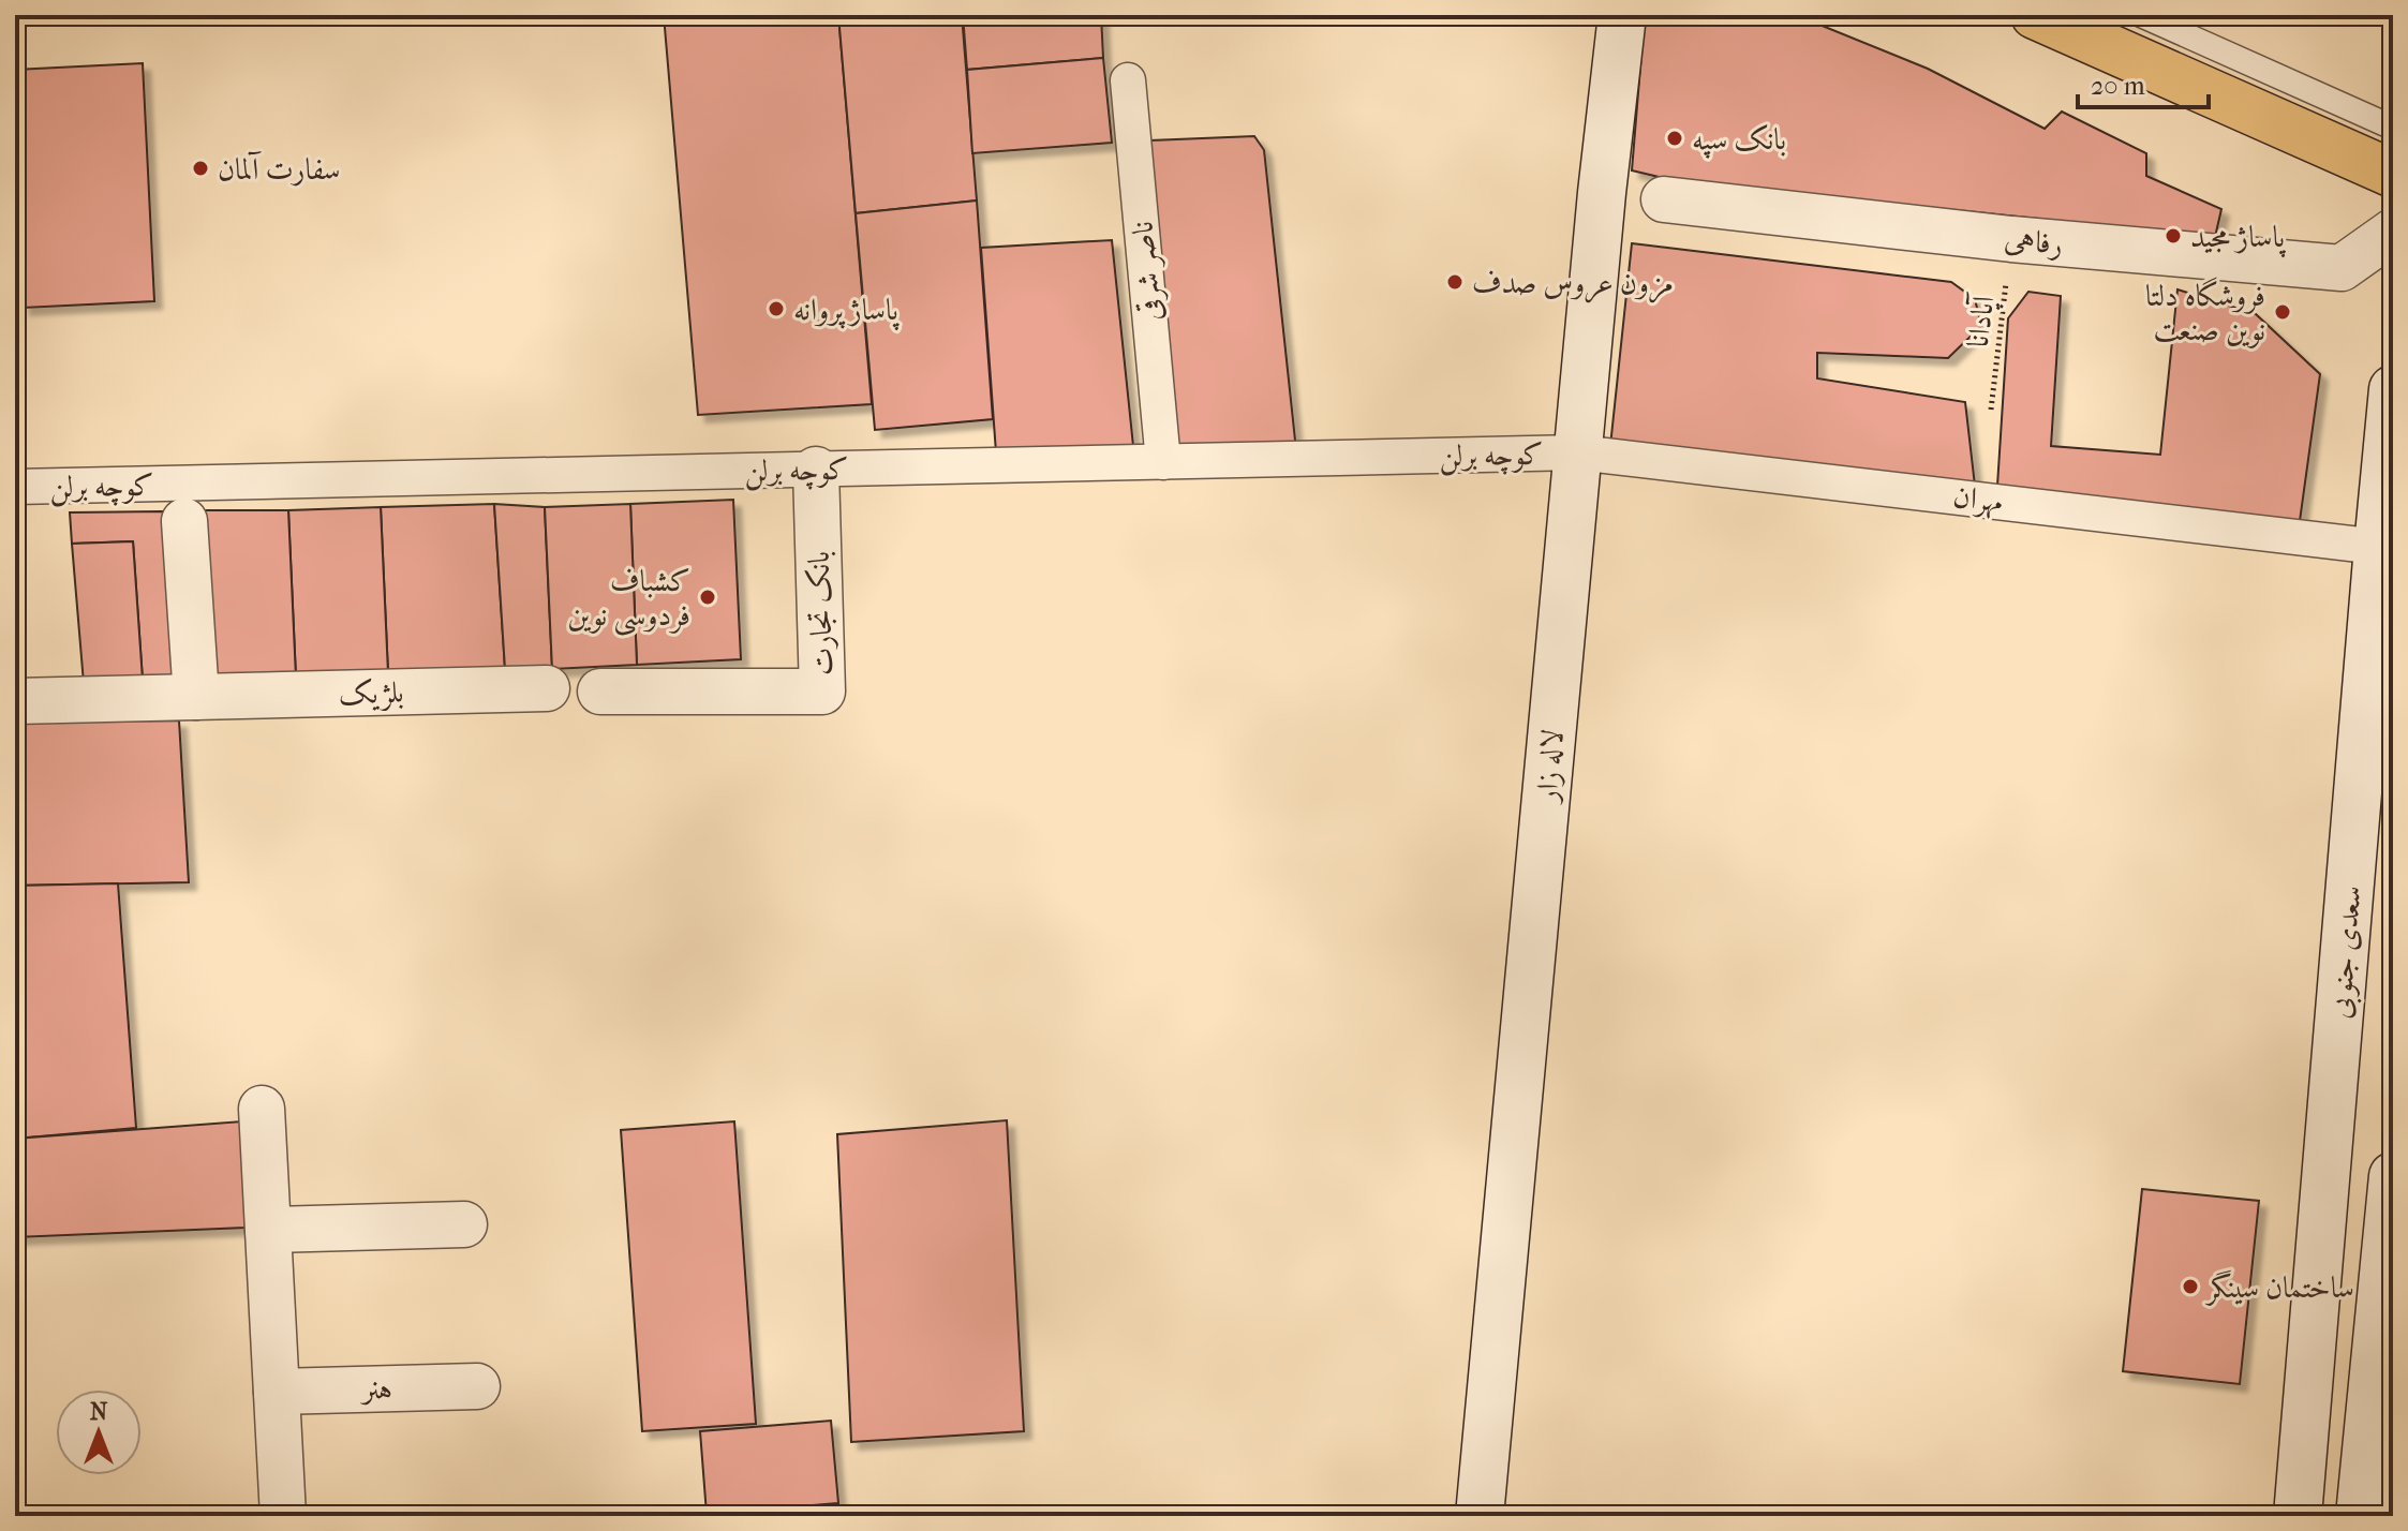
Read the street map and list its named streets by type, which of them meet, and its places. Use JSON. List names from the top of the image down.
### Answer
{
  "streets": {
    "main road": ["لاله زار", "سعدی جنوبی"],
    "street": [
      "رفاهی",
      "ناصر شرقی",
      "کوچه برلن",
      "مهران",
      "بانک تجارت",
      "بلژیک",
      "هنر"
    ],
    "path": ["آپادانا"]
  },
  "crossings": [
    ["رفاهی", "آپادانا"],
    ["ناصر شرقی", "کوچه برلن"],
    ["کوچه برلن", "مهران"],
    ["کوچه برلن", "بانک تجارت"],
    ["کوچه برلن", "لاله زار"],
    ["مهران", "لاله زار"],
    ["مهران", "سعدی جنوبی"]
  ],
  "places": [
    "بانک سپه",
    "سفارت آلمان",
    "پاساژ مجید",
    "مزون عروس صدف",
    "پاساژ پروانه",
    "فروشگاه دلتا نوین صنعت",
    "کشباف فردوسی نوین",
    "ساختمان سینگر"
  ],
  "scale_bar": "20 m",
  "north": "top"
}
